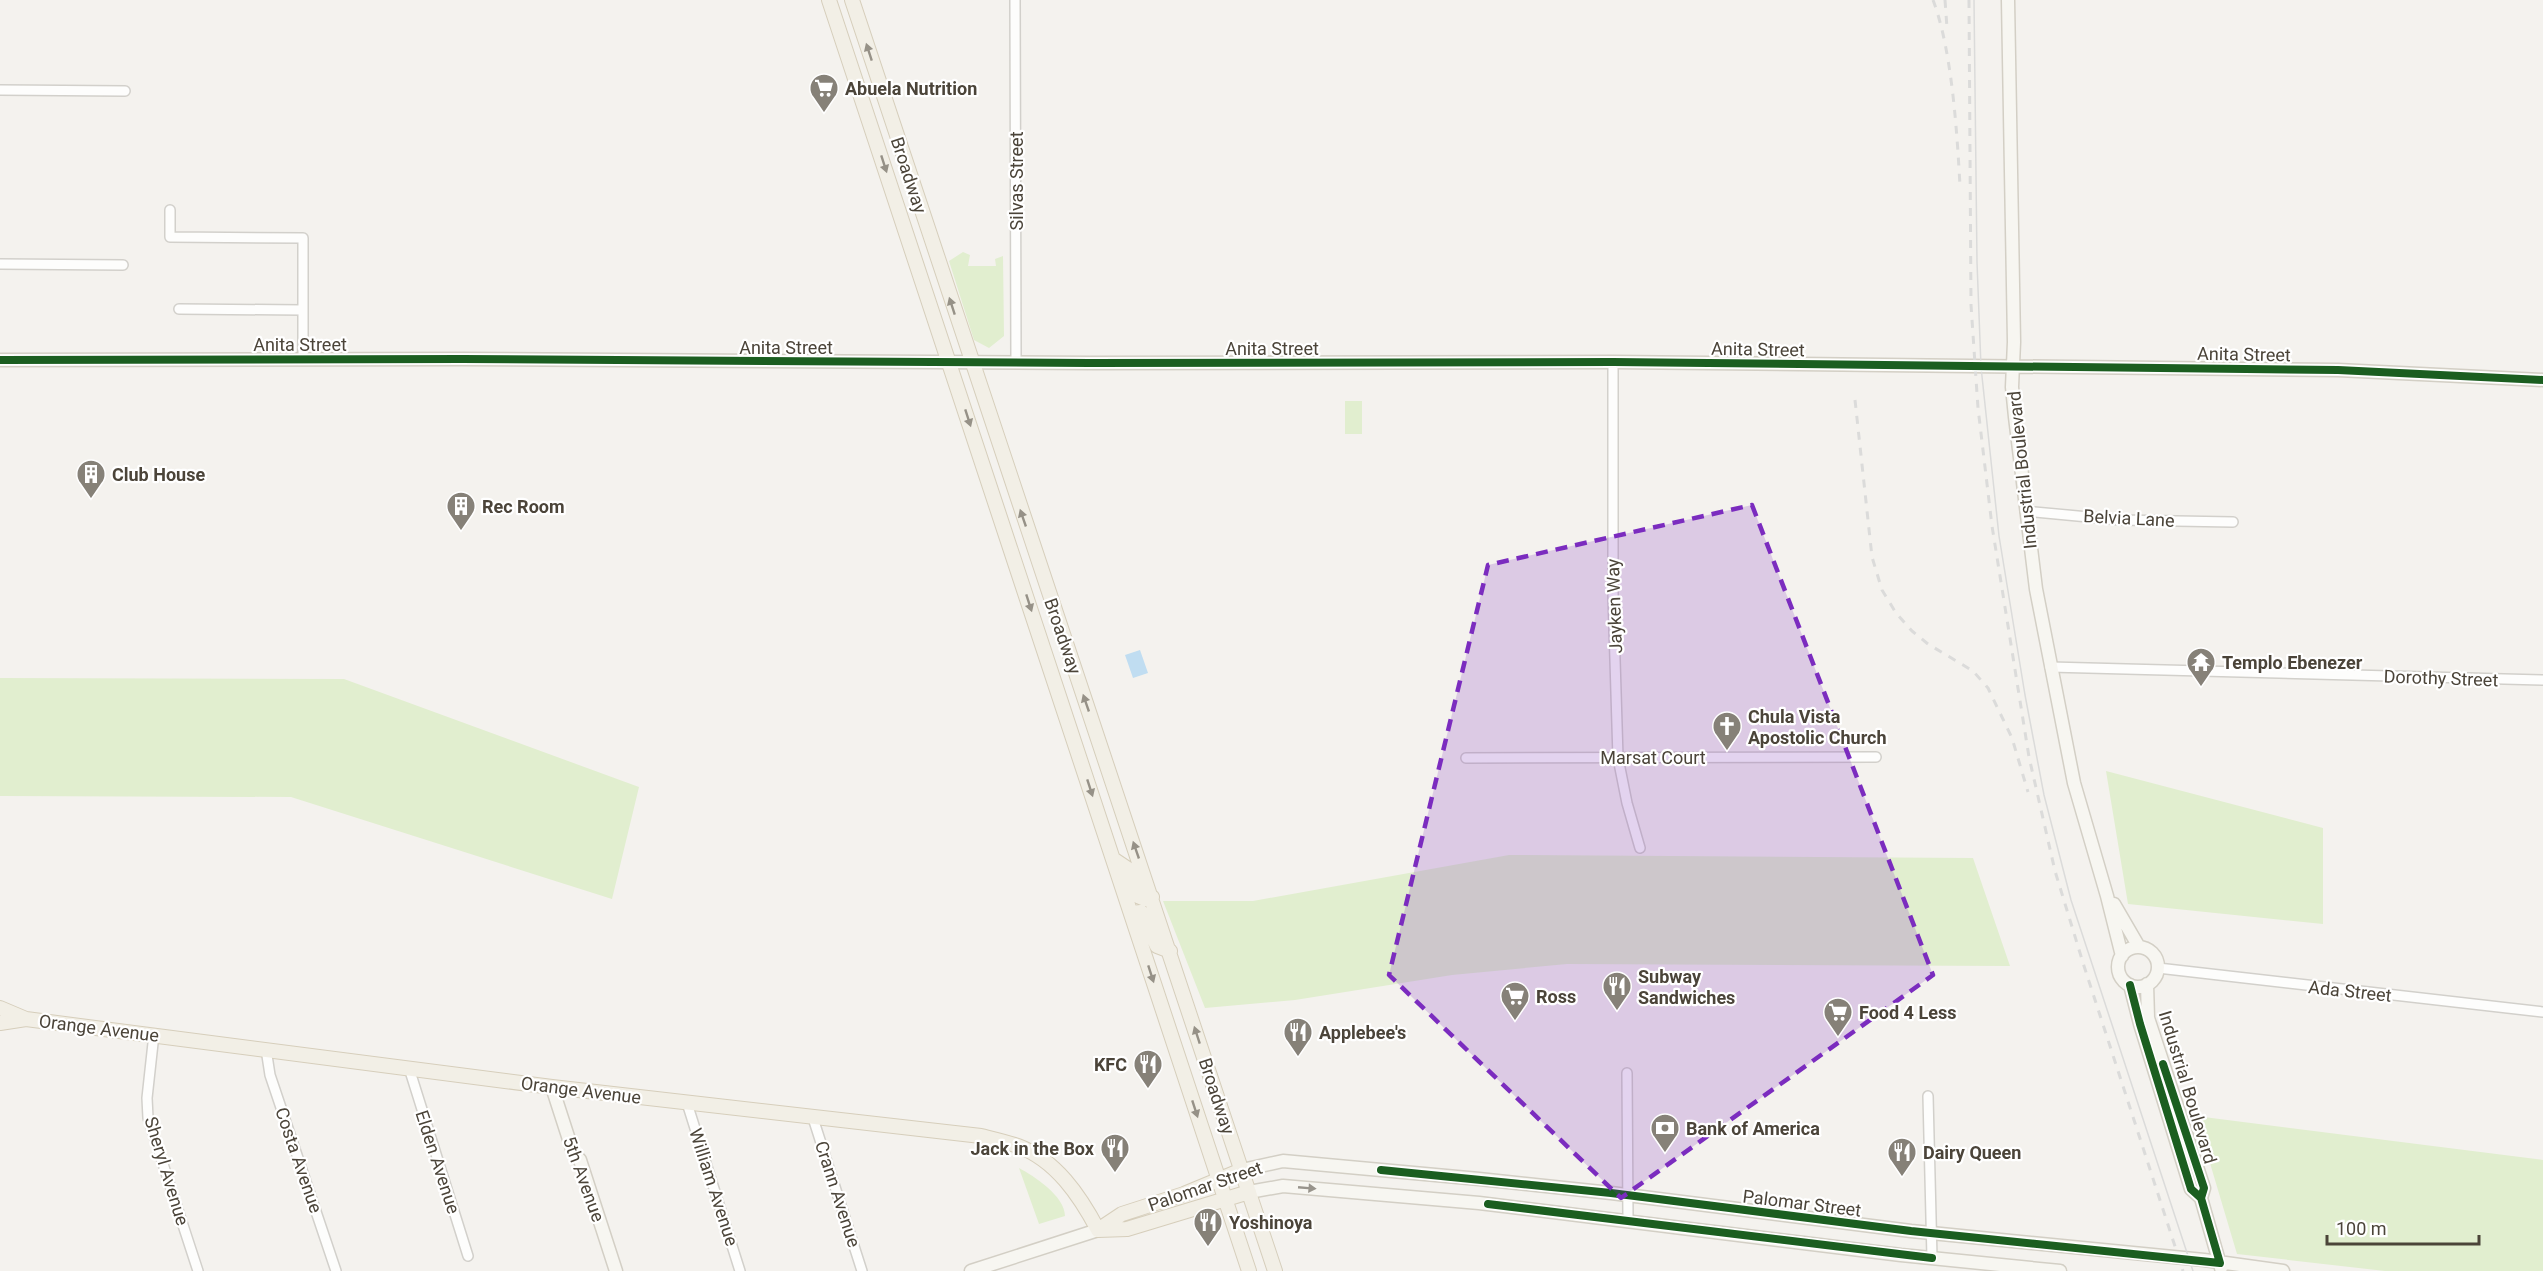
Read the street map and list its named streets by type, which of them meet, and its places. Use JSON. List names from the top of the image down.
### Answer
{
  "streets": {
    "main road": [
      "Broadway",
      "Anita Street",
      "Industrial Boulevard",
      "Orange Avenue",
      "5th Avenue",
      "Palomar Street"
    ],
    "street": [
      "Silvas Street",
      "Belvia Lane",
      "Jayken Way",
      "Dorothy Street",
      "Marsat Court",
      "Ada Street",
      "Costa Avenue",
      "Elden Avenue",
      "Sheryl Avenue",
      "William Avenue",
      "Crann Avenue"
    ]
  },
  "crossings": [
    ["Broadway", "Anita Street"],
    ["Broadway", "Palomar Street"],
    ["Silvas Street", "Anita Street"],
    ["Anita Street", "Industrial Boulevard"],
    ["Anita Street", "Jayken Way"],
    ["Industrial Boulevard", "Belvia Lane"],
    ["Industrial Boulevard", "Dorothy Street"],
    ["Industrial Boulevard", "Ada Street"],
    ["Industrial Boulevard", "Palomar Street"],
    ["Jayken Way", "Marsat Court"],
    ["Orange Avenue", "Costa Avenue"],
    ["Orange Avenue", "Elden Avenue"],
    ["Orange Avenue", "Sheryl Avenue"],
    ["Orange Avenue", "5th Avenue"],
    ["Orange Avenue", "Palomar Street"],
    ["Orange Avenue", "William Avenue"],
    ["Orange Avenue", "Crann Avenue"]
  ],
  "places": {
    "supermarket": ["Abuela Nutrition", "Ross", "Food 4 Less"],
    "building": ["Club House", "Rec Room"],
    "temple": ["Templo Ebenezer"],
    "church": ["Chula Vista Apostolic Church"],
    "restaurant": [
      "Subway Sandwiches",
      "Applebee's",
      "KFC",
      "Jack in the Box",
      "Dairy Queen",
      "Yoshinoya"
    ],
    "bank": ["Bank of America"]
  },
  "scale_bar": "100 m"
}
